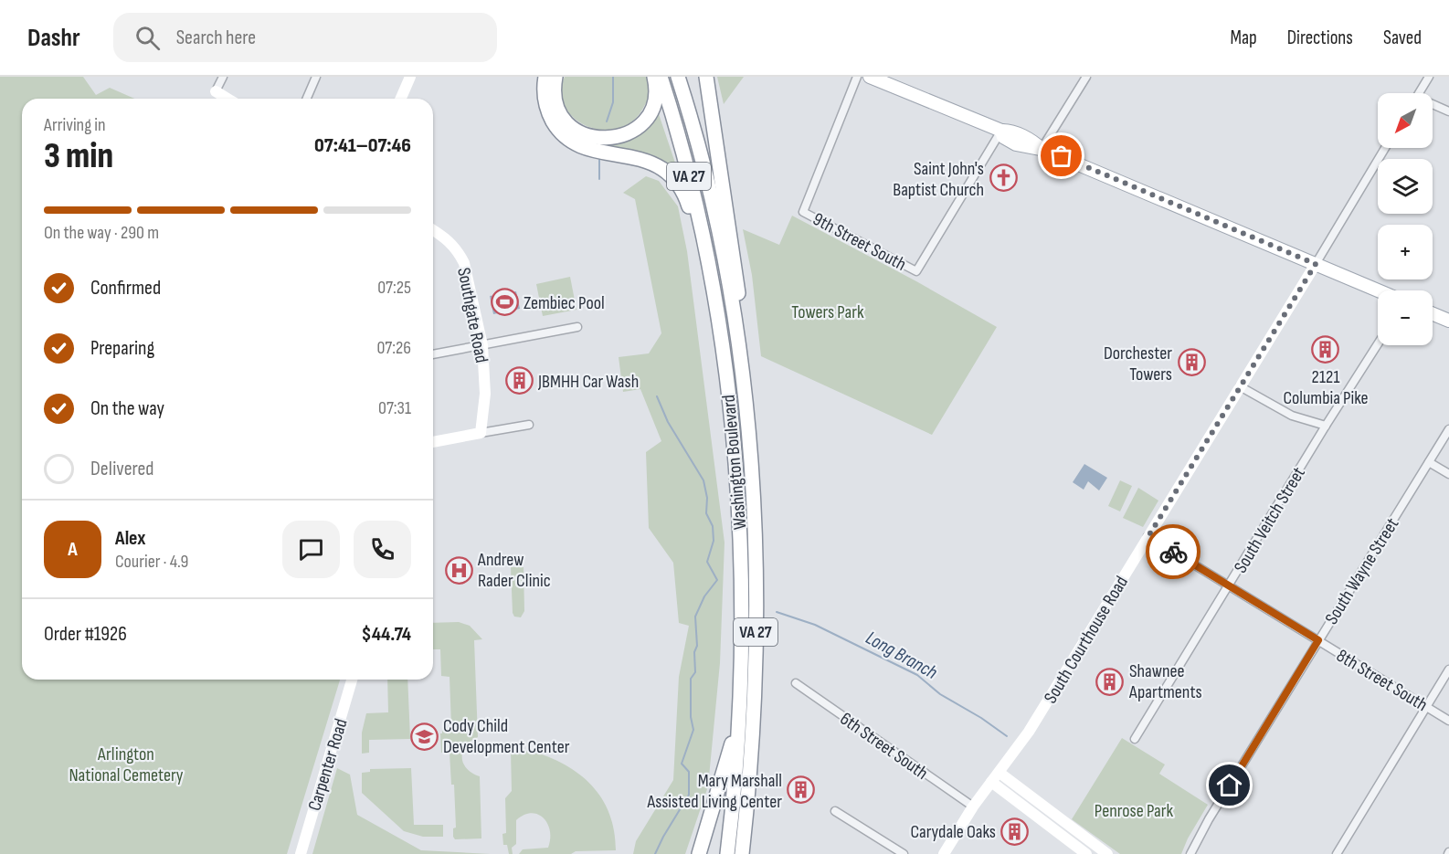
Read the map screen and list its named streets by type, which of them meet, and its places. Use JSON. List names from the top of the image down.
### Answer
{
  "streets": {
    "highway": ["VA 27", "Washington Boulevard"],
    "street": [
      "9th Street South",
      "Southgate Road",
      "South Veitch Street",
      "South Wayne Street",
      "South Courthouse Road",
      "8th Street South",
      "6th Street South",
      "Carpenter Road"
    ]
  },
  "crossings": [
    ["South Veitch Street", "8th Street South"],
    ["South Wayne Street", "8th Street South"],
    ["South Courthouse Road", "8th Street South"],
    ["South Courthouse Road", "6th Street South"]
  ],
  "water": ["Long Branch"],
  "parks": ["Towers Park", "Arlington National Cemetery", "Penrose Park"],
  "places": {
    "church": ["Saint John's Baptist Church"],
    "sports": ["Zembiec Pool"],
    "building": [
      "2121 Columbia Pike",
      "Dorchester Towers",
      "JBMHH Car Wash",
      "Shawnee Apartments",
      "Mary Marshall Assisted Living Center",
      "Carydale Oaks"
    ],
    "hospital": ["Andrew Rader Clinic"],
    "school or university": ["Cody Child Development Center"]
  },
  "north": "bottom left",
  "page": {
    "header": "Dashr",
    "search": "Search here",
    "nav": ["Map", "Directions", "Saved"],
    "map_buttons": ["+", "−"],
    "heading": ["3 min", "Arriving in", "07:41–07:46"],
    "panel": [
      "Alex",
      "Courier · 4.9",
      "Order #1926",
      "$44.74"
    ],
    "bar": "On the way · 290 m",
    "list": [
      ["Confirmed", "07:25"],
      ["Preparing", "07:26"],
      ["On the way", "07:31"],
      "Delivered"
    ],
    "round": "A"
  }
}
